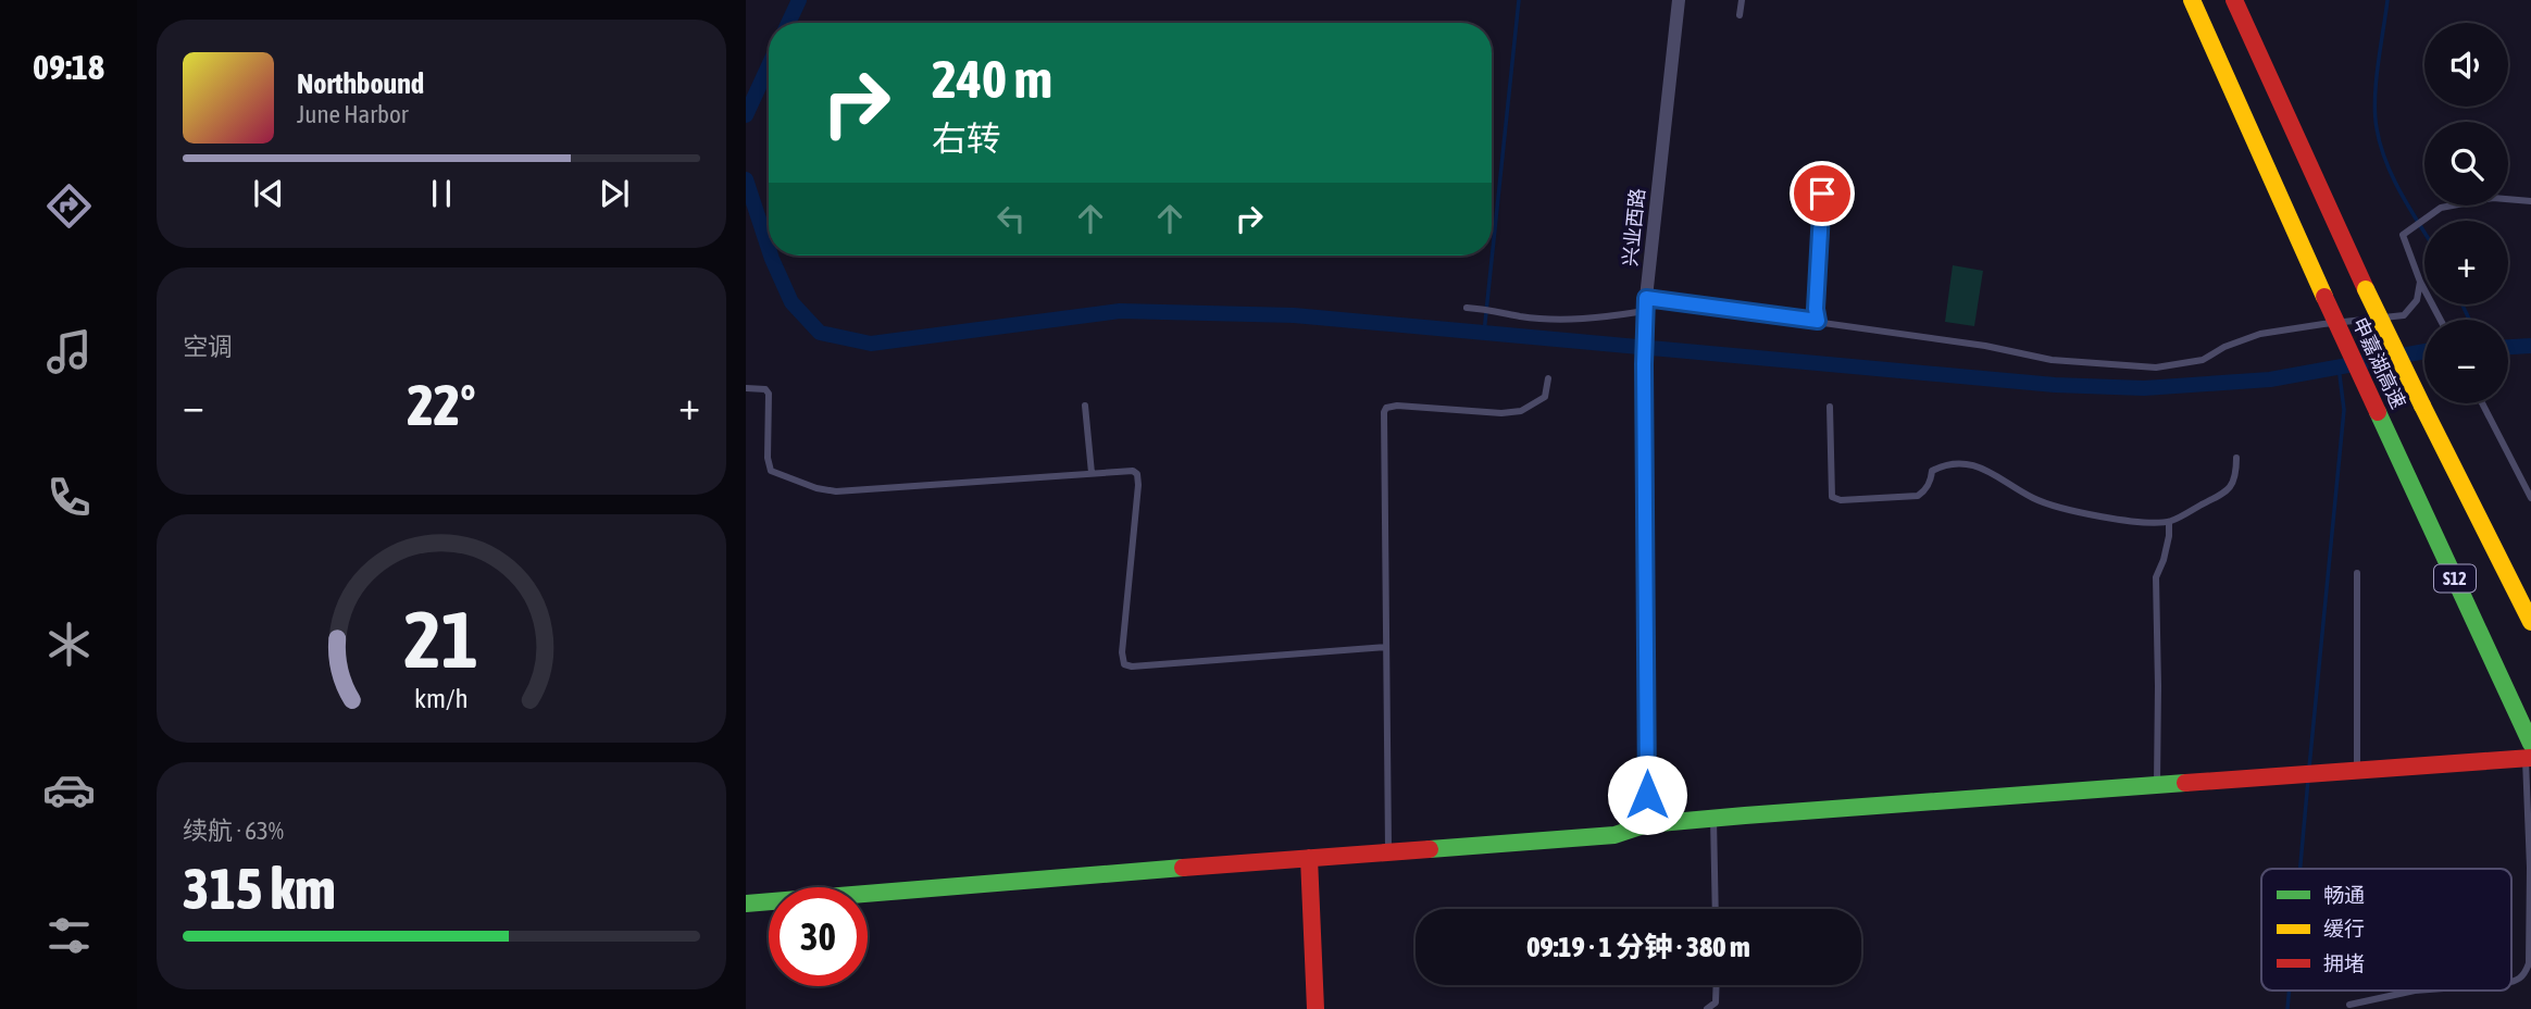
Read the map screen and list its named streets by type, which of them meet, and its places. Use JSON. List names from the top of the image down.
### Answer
{
  "streets": {
    "main road": ["申嘉湖高速", "S12"],
    "street": ["兴业西路"]
  },
  "legend": ["畅通", "缓行", "拥堵"],
  "page": {
    "tabs": "09:18",
    "map_buttons": ["+", "−"],
    "turn": ["240 m", "右转"],
    "song": ["Northbound", "June Harbor"],
    "tile": [
      "空调",
      ["续航 · 63%", "315 km"]
    ],
    "heat": ["−", "22°", "+"],
    "limit": "30",
    "trip": "09:19 · 1 分钟 · 380 m",
    "gauge": ["21", "km/h"]
  }
}
